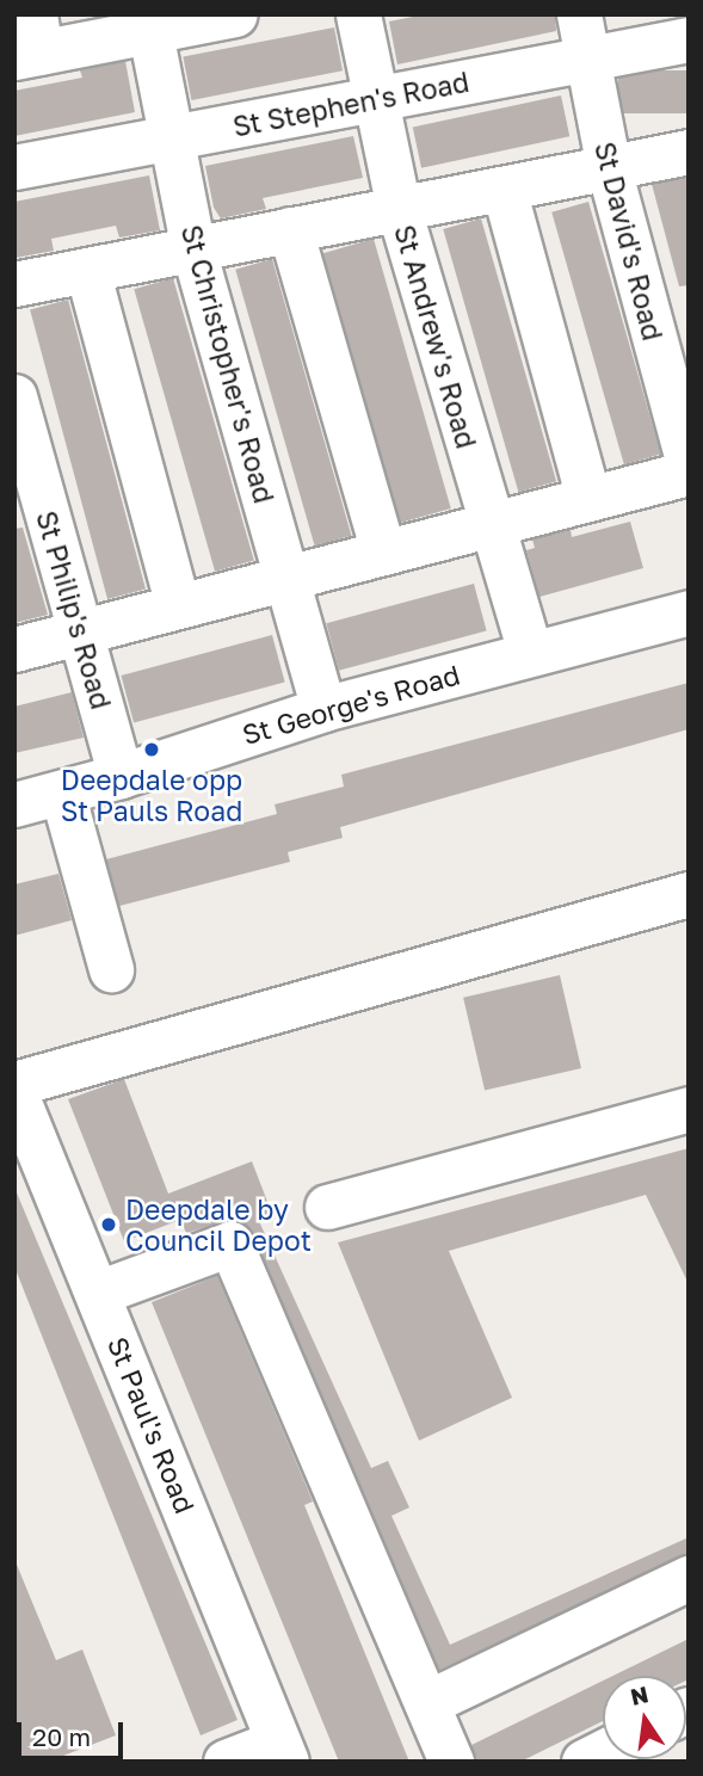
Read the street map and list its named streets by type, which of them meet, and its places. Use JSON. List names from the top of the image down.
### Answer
{
  "streets": {
    "street": [
      "St Stephen's Road",
      "St David's Road",
      "St Andrew's Road",
      "St Christopher's Road",
      "St Philip's Road",
      "St George's Road",
      "St Paul's Road"
    ]
  },
  "crossings": [
    ["St Stephen's Road", "St David's Road"],
    ["St Stephen's Road", "St Andrew's Road"],
    ["St Stephen's Road", "St Christopher's Road"],
    ["St Andrew's Road", "St George's Road"],
    ["St Christopher's Road", "St George's Road"],
    ["St Philip's Road", "St George's Road"]
  ],
  "places": ["Deepdale opp St Pauls Road", "Deepdale by Council Depot"],
  "scale_bar": "20 m",
  "north": "top"
}
